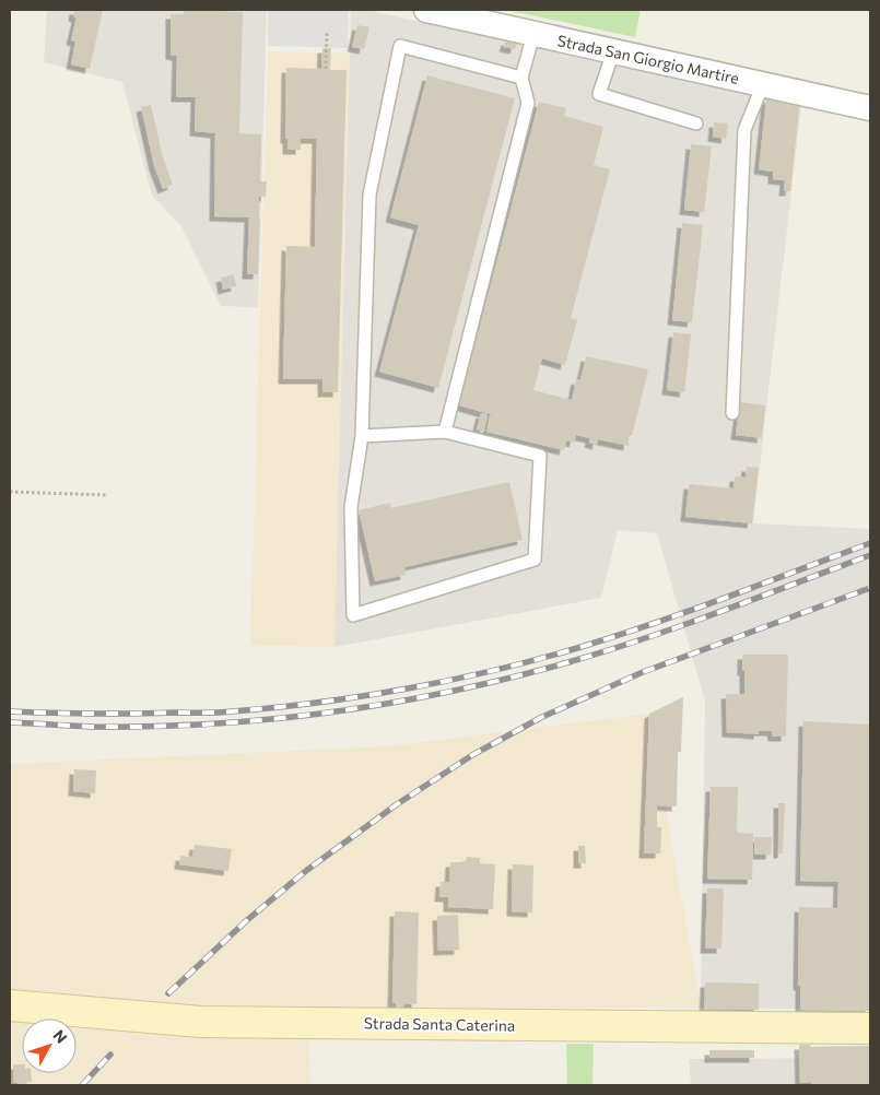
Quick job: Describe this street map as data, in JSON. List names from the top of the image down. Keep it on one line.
{"streets":{"street":["Strada San Giorgio Martire","Strada Santa Caterina"]},"north":"top right"}
